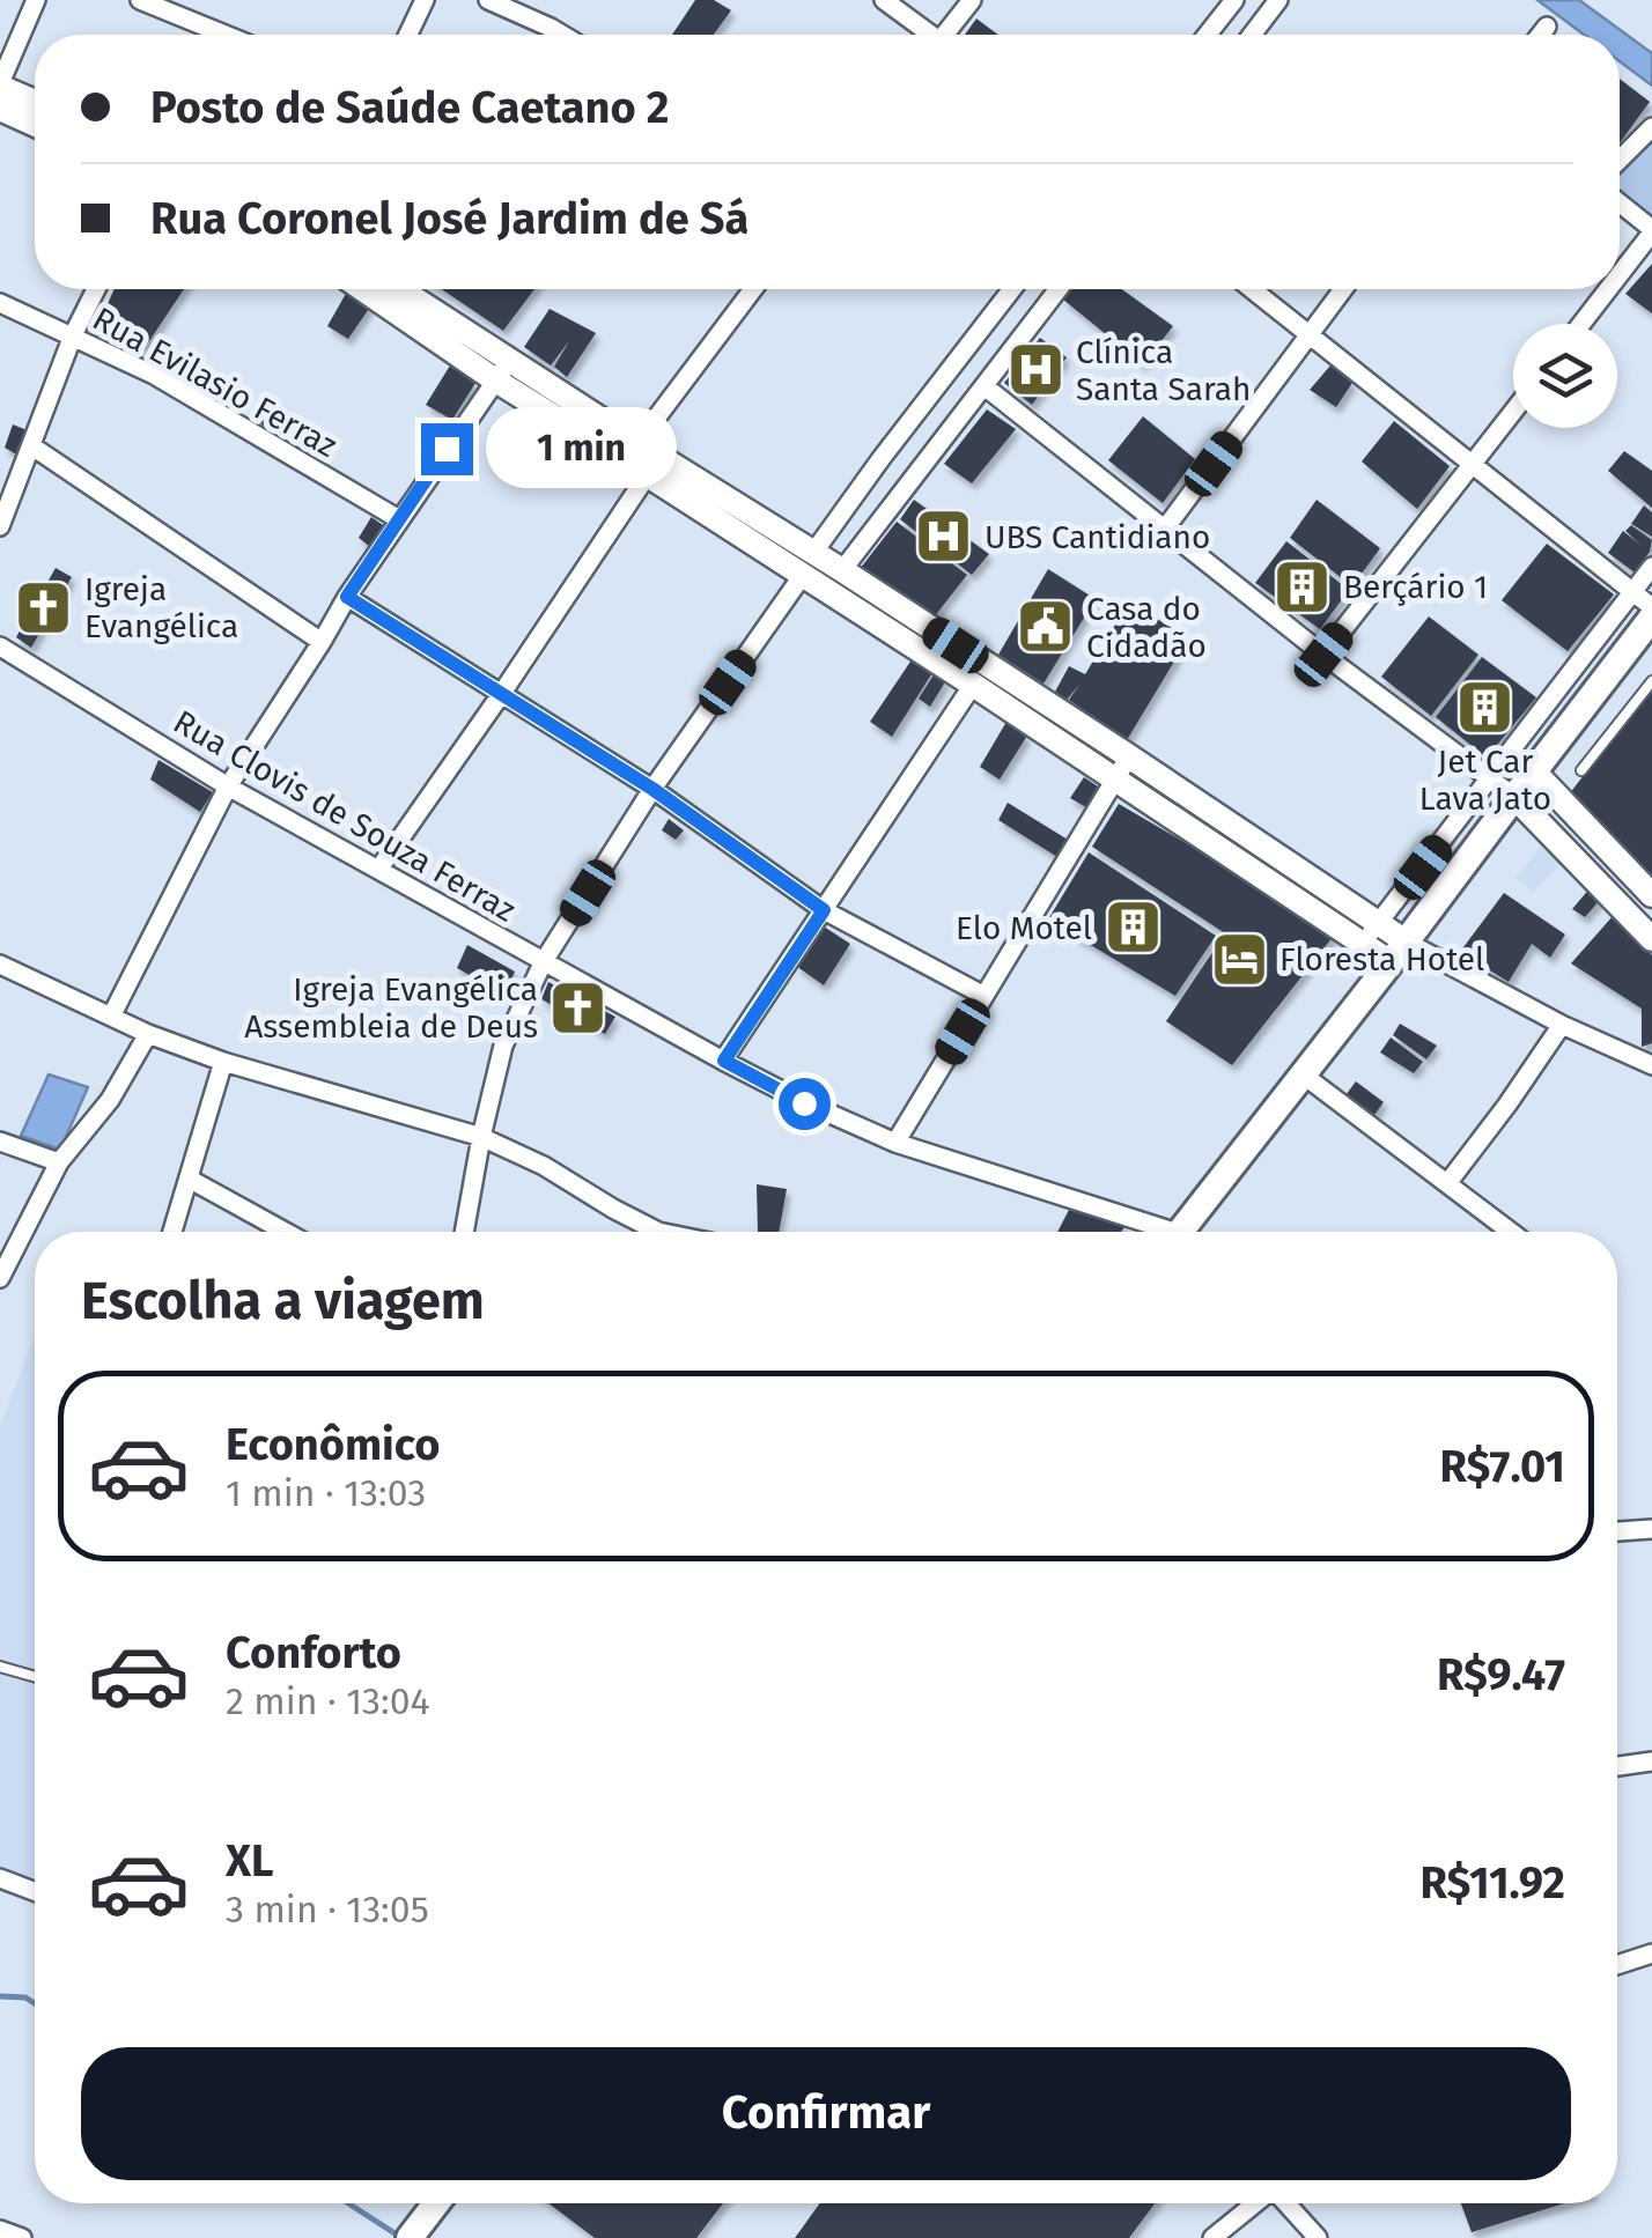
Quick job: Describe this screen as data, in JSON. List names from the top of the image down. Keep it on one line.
{"streets":{"street":["Rua Evilasio Ferraz","Rua Clovis de Souza Ferraz"]},"places":{"hospital":["Clínica Santa Sarah","UBS Cantidiano"],"building":["Berçário 1","Jet Car Lava Jato","Elo Motel"],"church":["Igreja Evangélica","Igreja Evangélica Assembleia de Deus"],"public building":["Casa do Cidadão"],"hotel":["Floresta Hotel"]},"page":{"banner":["Posto de Saúde Caetano 2","Rua Coronel José Jardim de Sá"],"bubble":"1 min","heading":"Escolha a viagem","list":[{"name":"Econômico","note":"1 min · 13:03","value":"R$7.01"},{"name":"Conforto","note":"2 min · 13:04","value":"R$9.47"},{"name":"XL","note":"3 min · 13:05","value":"R$11.92"}],"buttons":"Confirmar"}}
